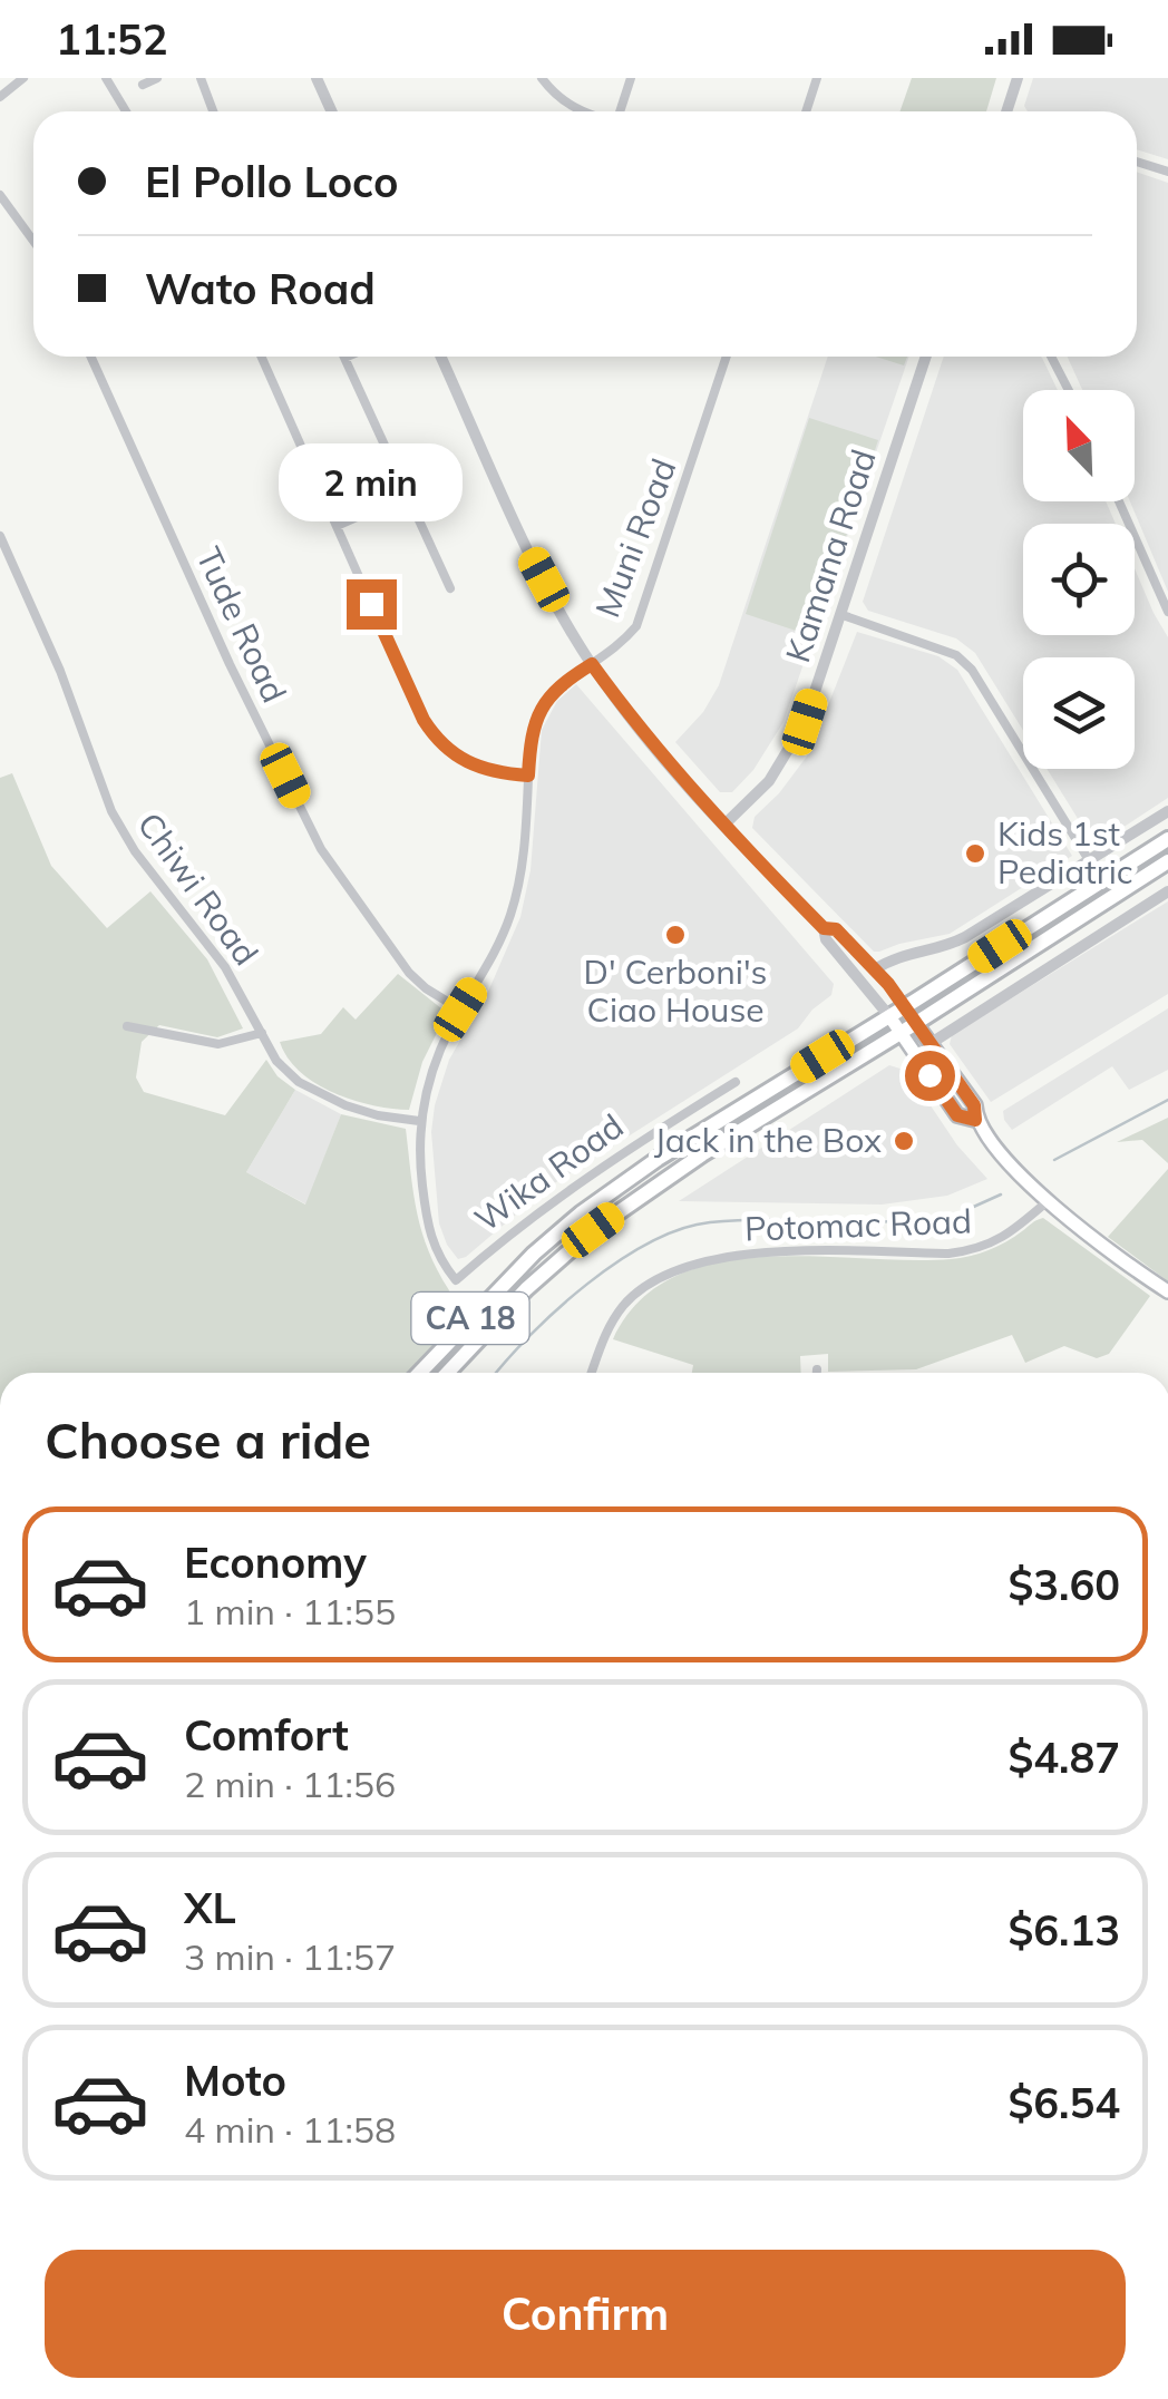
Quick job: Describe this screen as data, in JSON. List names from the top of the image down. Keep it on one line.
{"streets":{"main road":["CA 18"],"street":["Muni Road","Kamana Road","Tude Road","Chiwi Road","Wika Road","Potomac Road"]},"crossings":[["Muni Road","Tude Road"],["Muni Road","Chiwi Road"],["Muni Road","Wika Road"]],"places":["Kids 1st Pediatric","D' Cerboni's Ciao House","Jack in the Box"],"north":"top left","page":{"status":"11:52","banner":["El Pollo Loco","Wato Road"],"bubble":"2 min","heading":"Choose a ride","list":[{"name":"Economy","note":"1 min · 11:55","value":"$3.60"},{"name":"Comfort","note":"2 min · 11:56","value":"$4.87"},{"name":"XL","note":"3 min · 11:57","value":"$6.13"},{"name":"Moto","note":"4 min · 11:58","value":"$6.54"}],"buttons":"Confirm"}}
